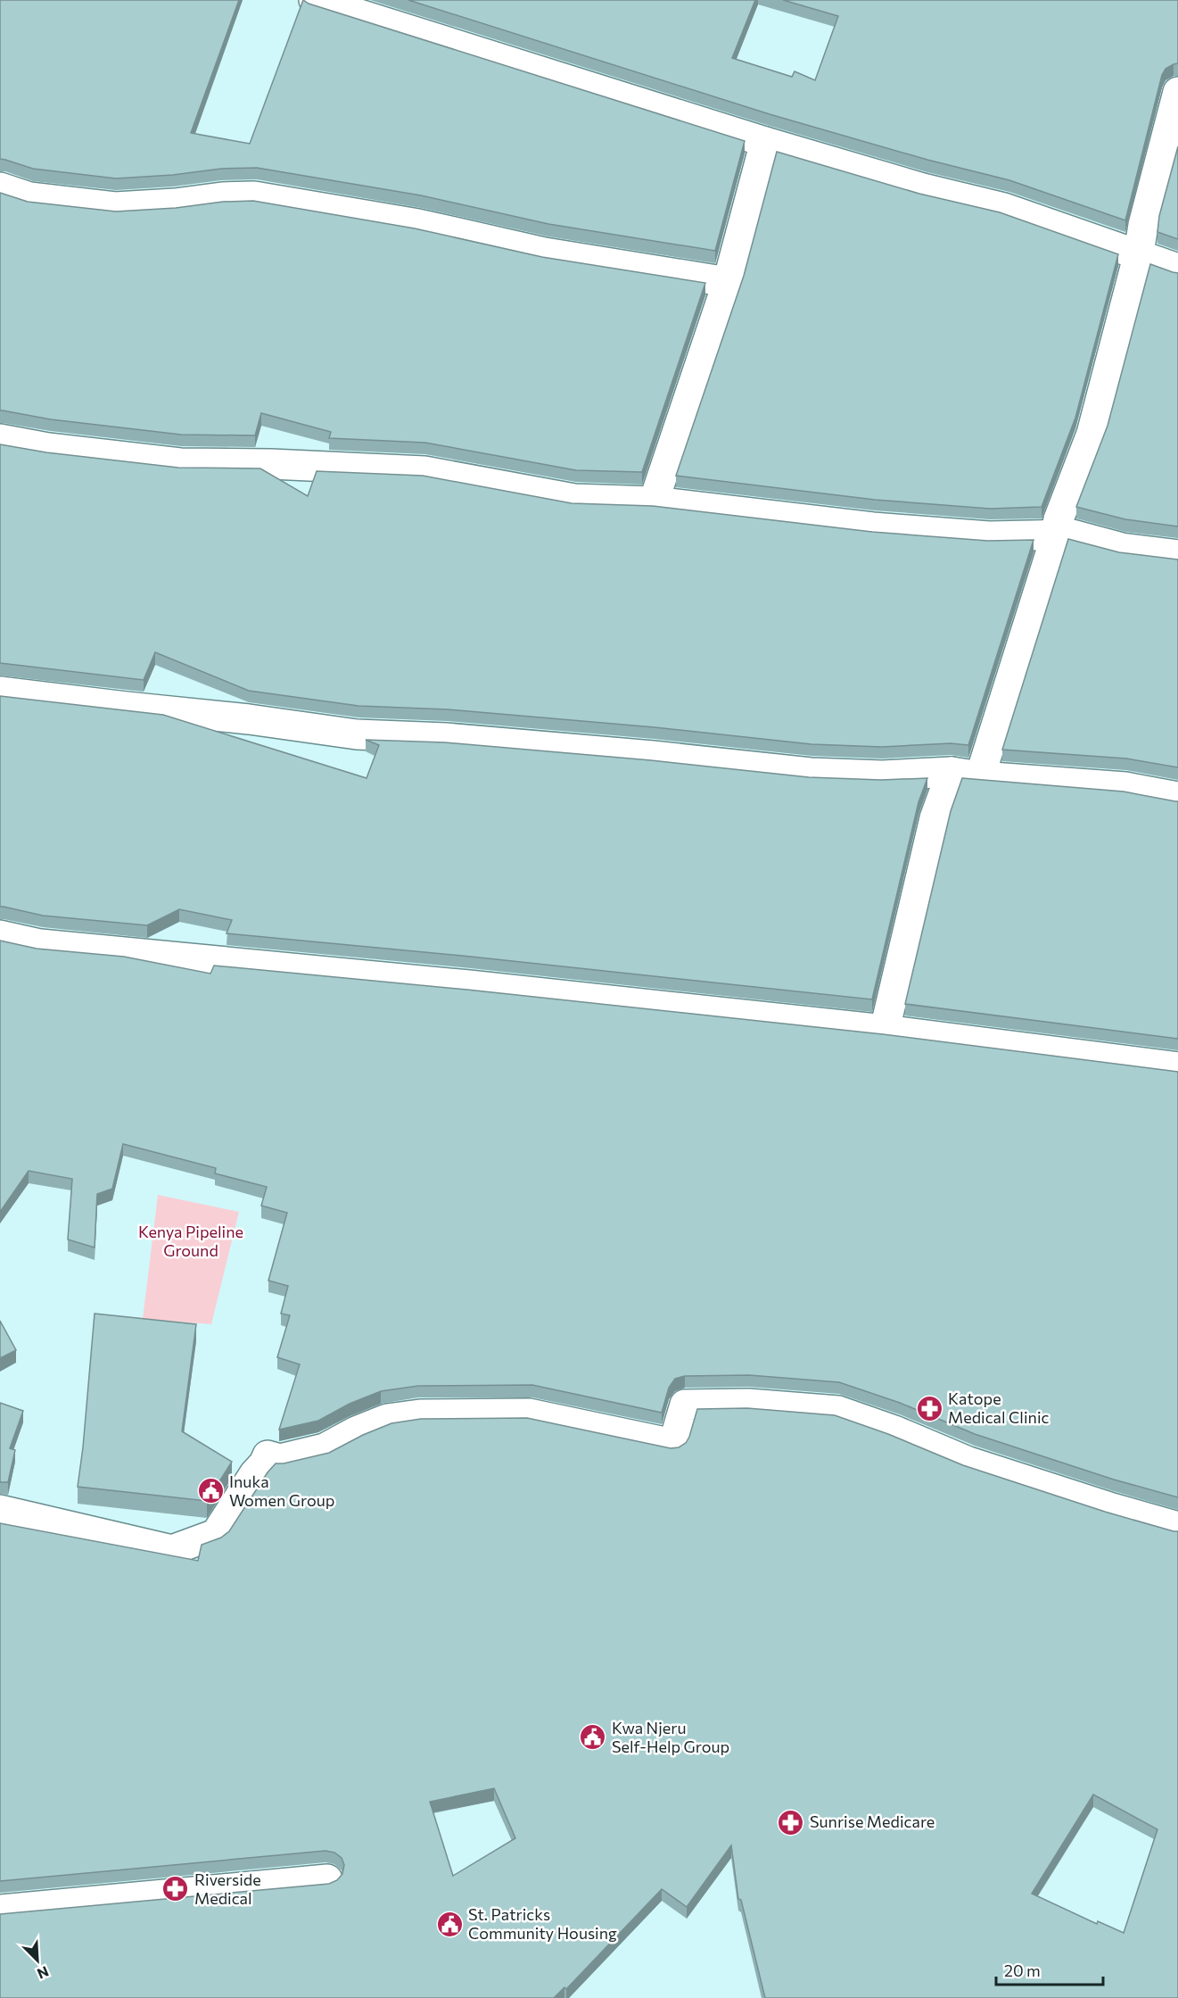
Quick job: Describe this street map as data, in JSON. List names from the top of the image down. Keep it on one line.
{"parks":["Kenya Pipeline Ground"],"places":{"pharmacy":["Katope Medical Clinic","Sunrise Medicare","Riverside Medical"],"public building":["Inuka Women Group","Kwa Njeru Self-Help Group","St. Patricks Community Housing"]},"scale_bar":"20 m","north":"bottom right"}
